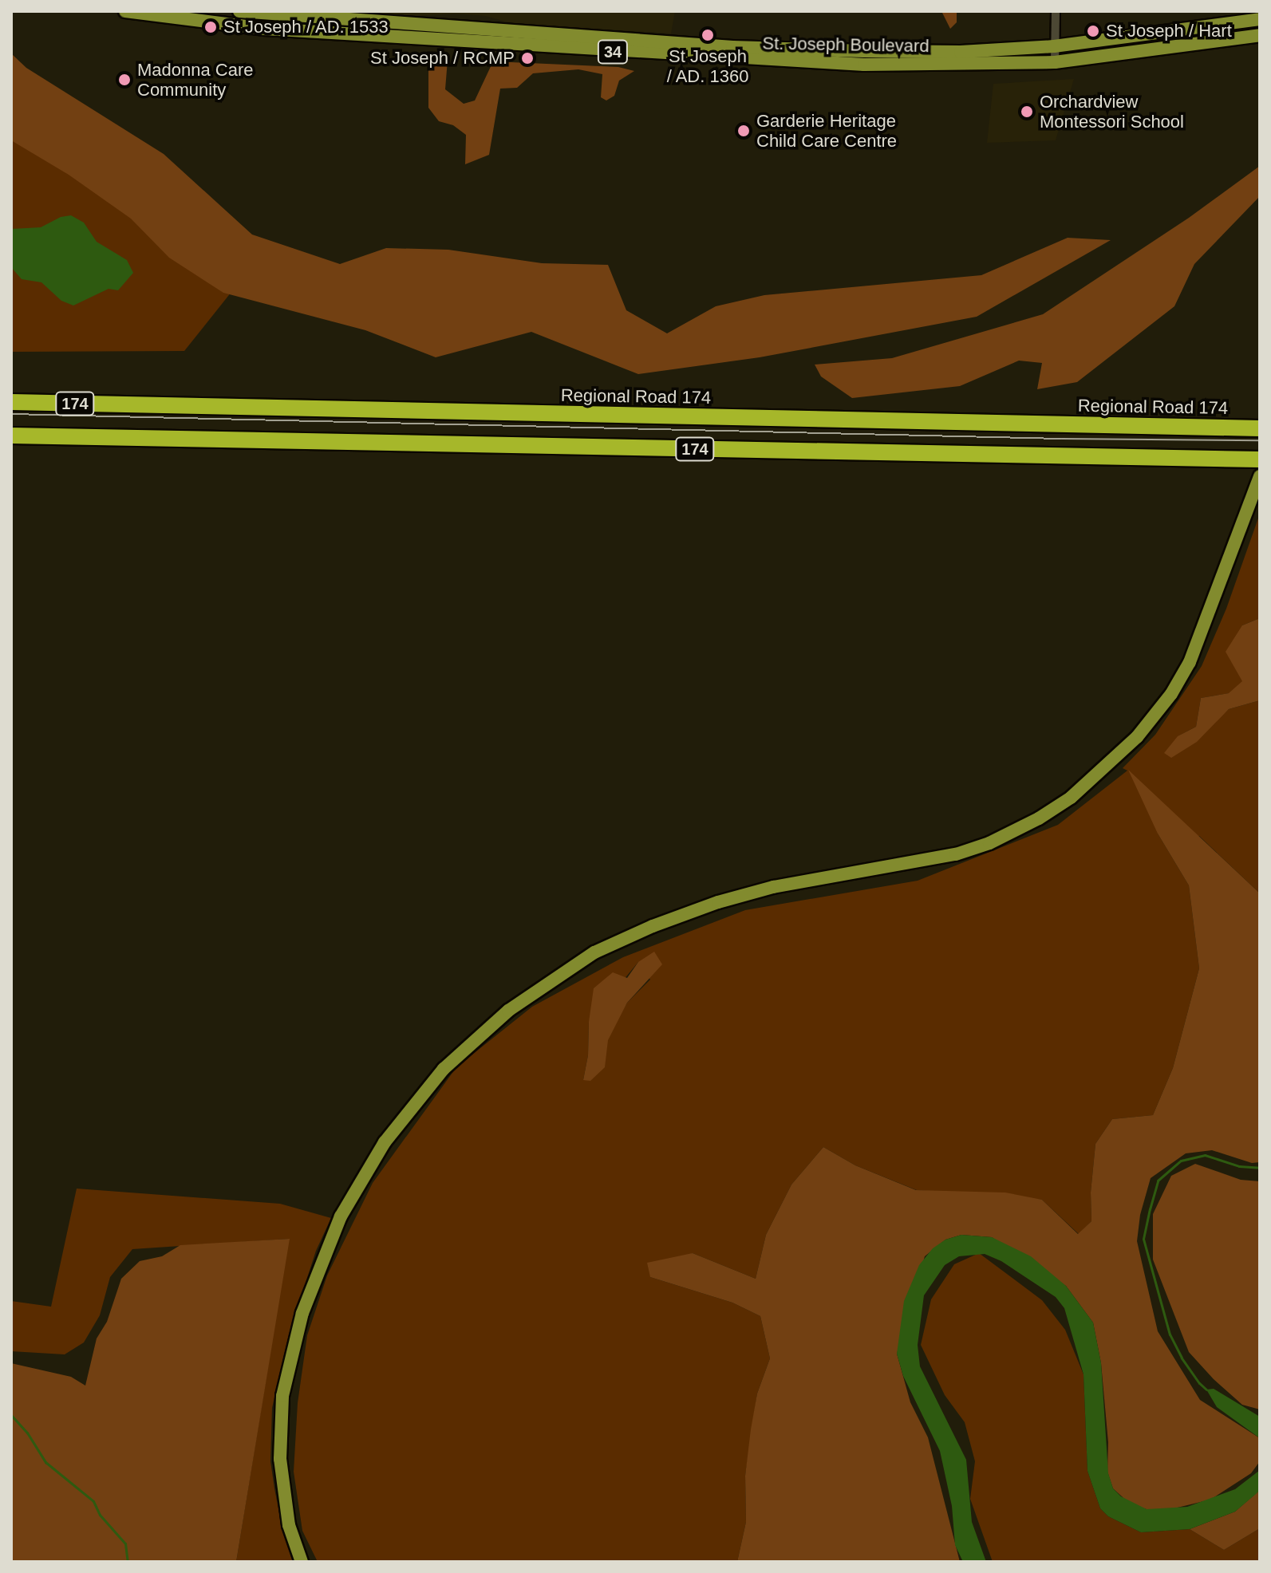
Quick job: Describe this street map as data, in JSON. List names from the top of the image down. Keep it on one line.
{"streets":{"highway":["Regional Road 174","174"],"main road":["St. Joseph Boulevard","34"]},"places":["St Joseph / AD. 1533","St Joseph / Hart","St Joseph / AD. 1360","St Joseph / RCMP","Madonna Care Community","Orchardview Montessori School","Garderie Heritage Child Care Centre"]}
